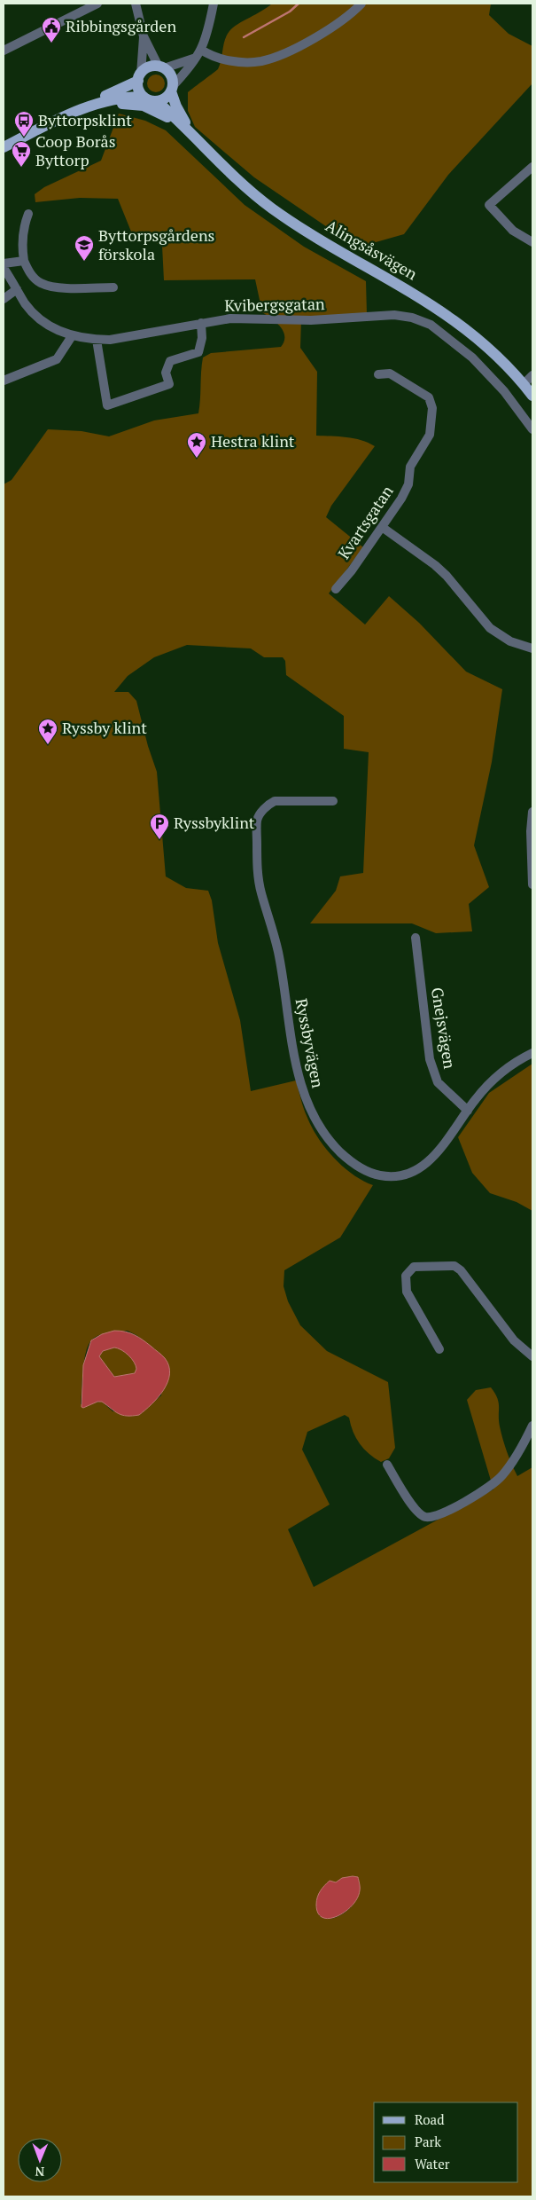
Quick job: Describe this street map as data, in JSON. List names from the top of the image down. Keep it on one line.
{"streets":{"main road":["Alingsåsvägen"],"street":["Kvibergsgatan","Kvartsgatan","Gnejsvägen","Ryssbyvägen"]},"crossings":[["Gnejsvägen","Ryssbyvägen"]],"places":{"public building":["Ribbingsgården"],"bus stop":["Byttorpsklint"],"supermarket":["Coop Borås Byttorp"],"school or university":["Byttorpsgårdens förskola"],"place":["Hestra klint","Ryssby klint"],"parking":["Ryssbyklint"]},"legend":["Road","Park","Water"],"north":"bottom"}
